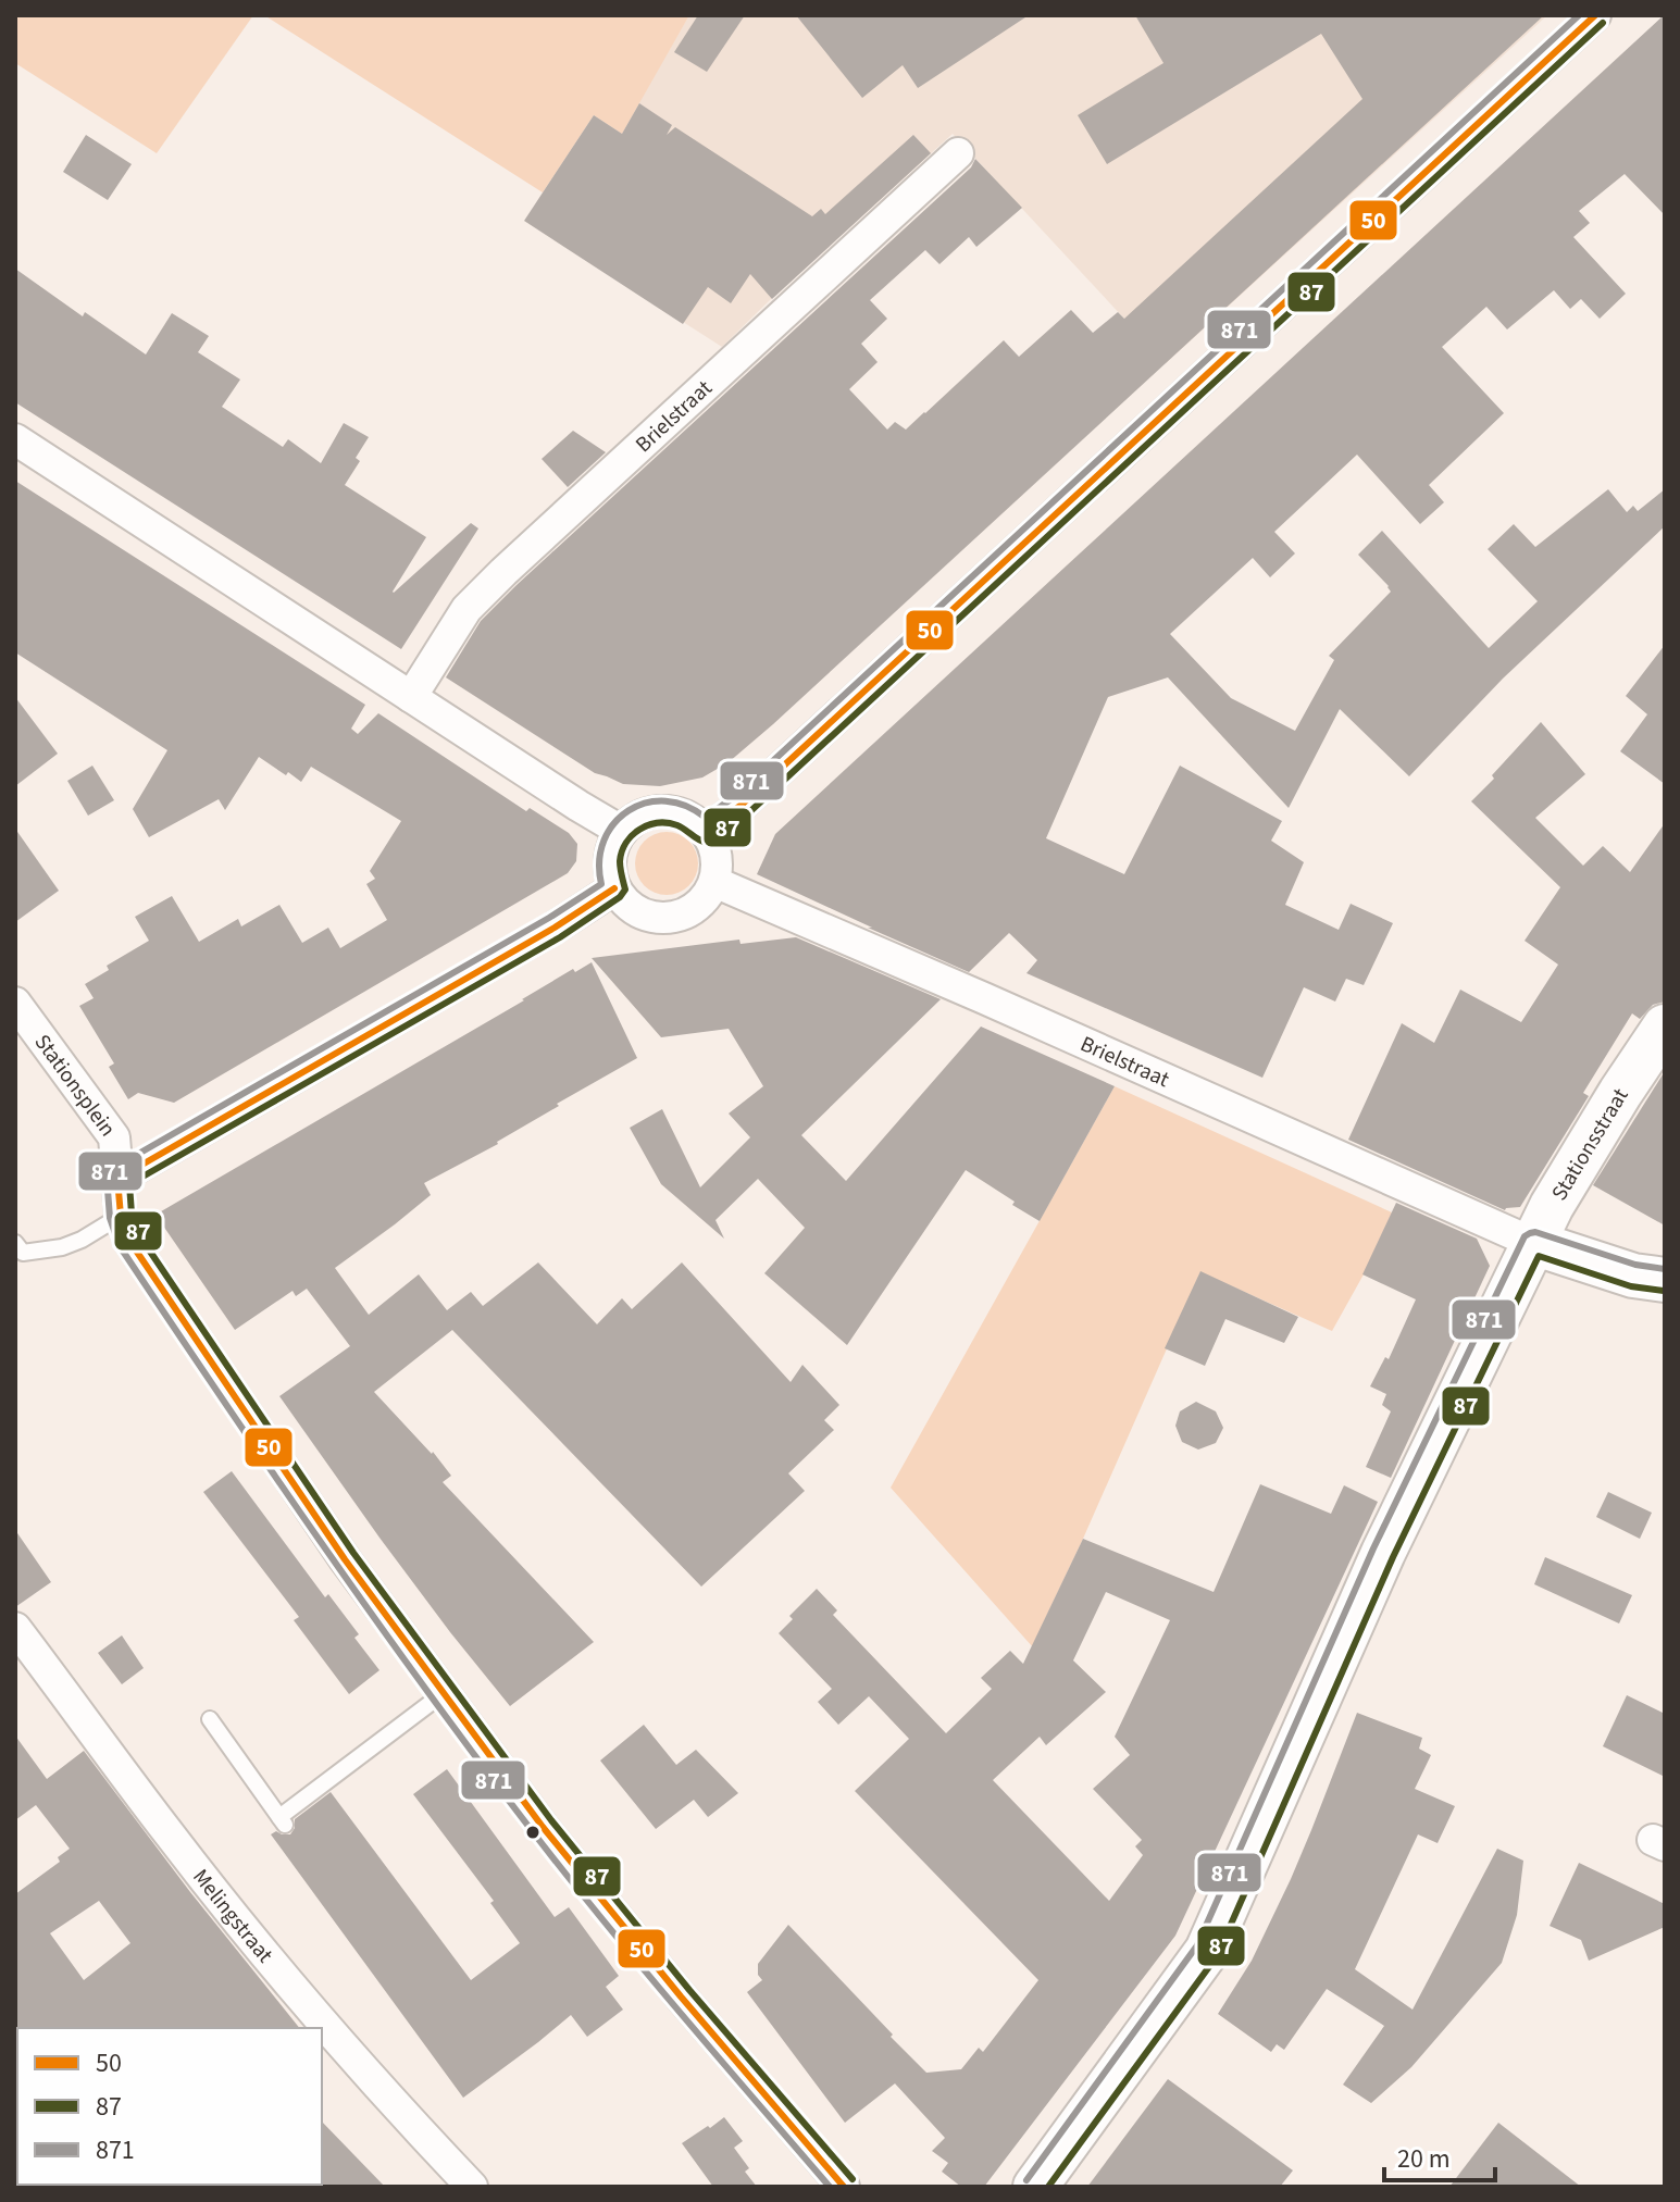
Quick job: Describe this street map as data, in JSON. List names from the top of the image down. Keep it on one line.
{"streets":{"street":["Brielstraat","Stationsplein","Stationsstraat","Melingstraat"]},"crossings":[["Brielstraat","Stationsstraat"]],"lines":["transit line 50","transit line 871","transit line 87"],"legend":["50","87","871"],"scale_bar":"20 m"}
